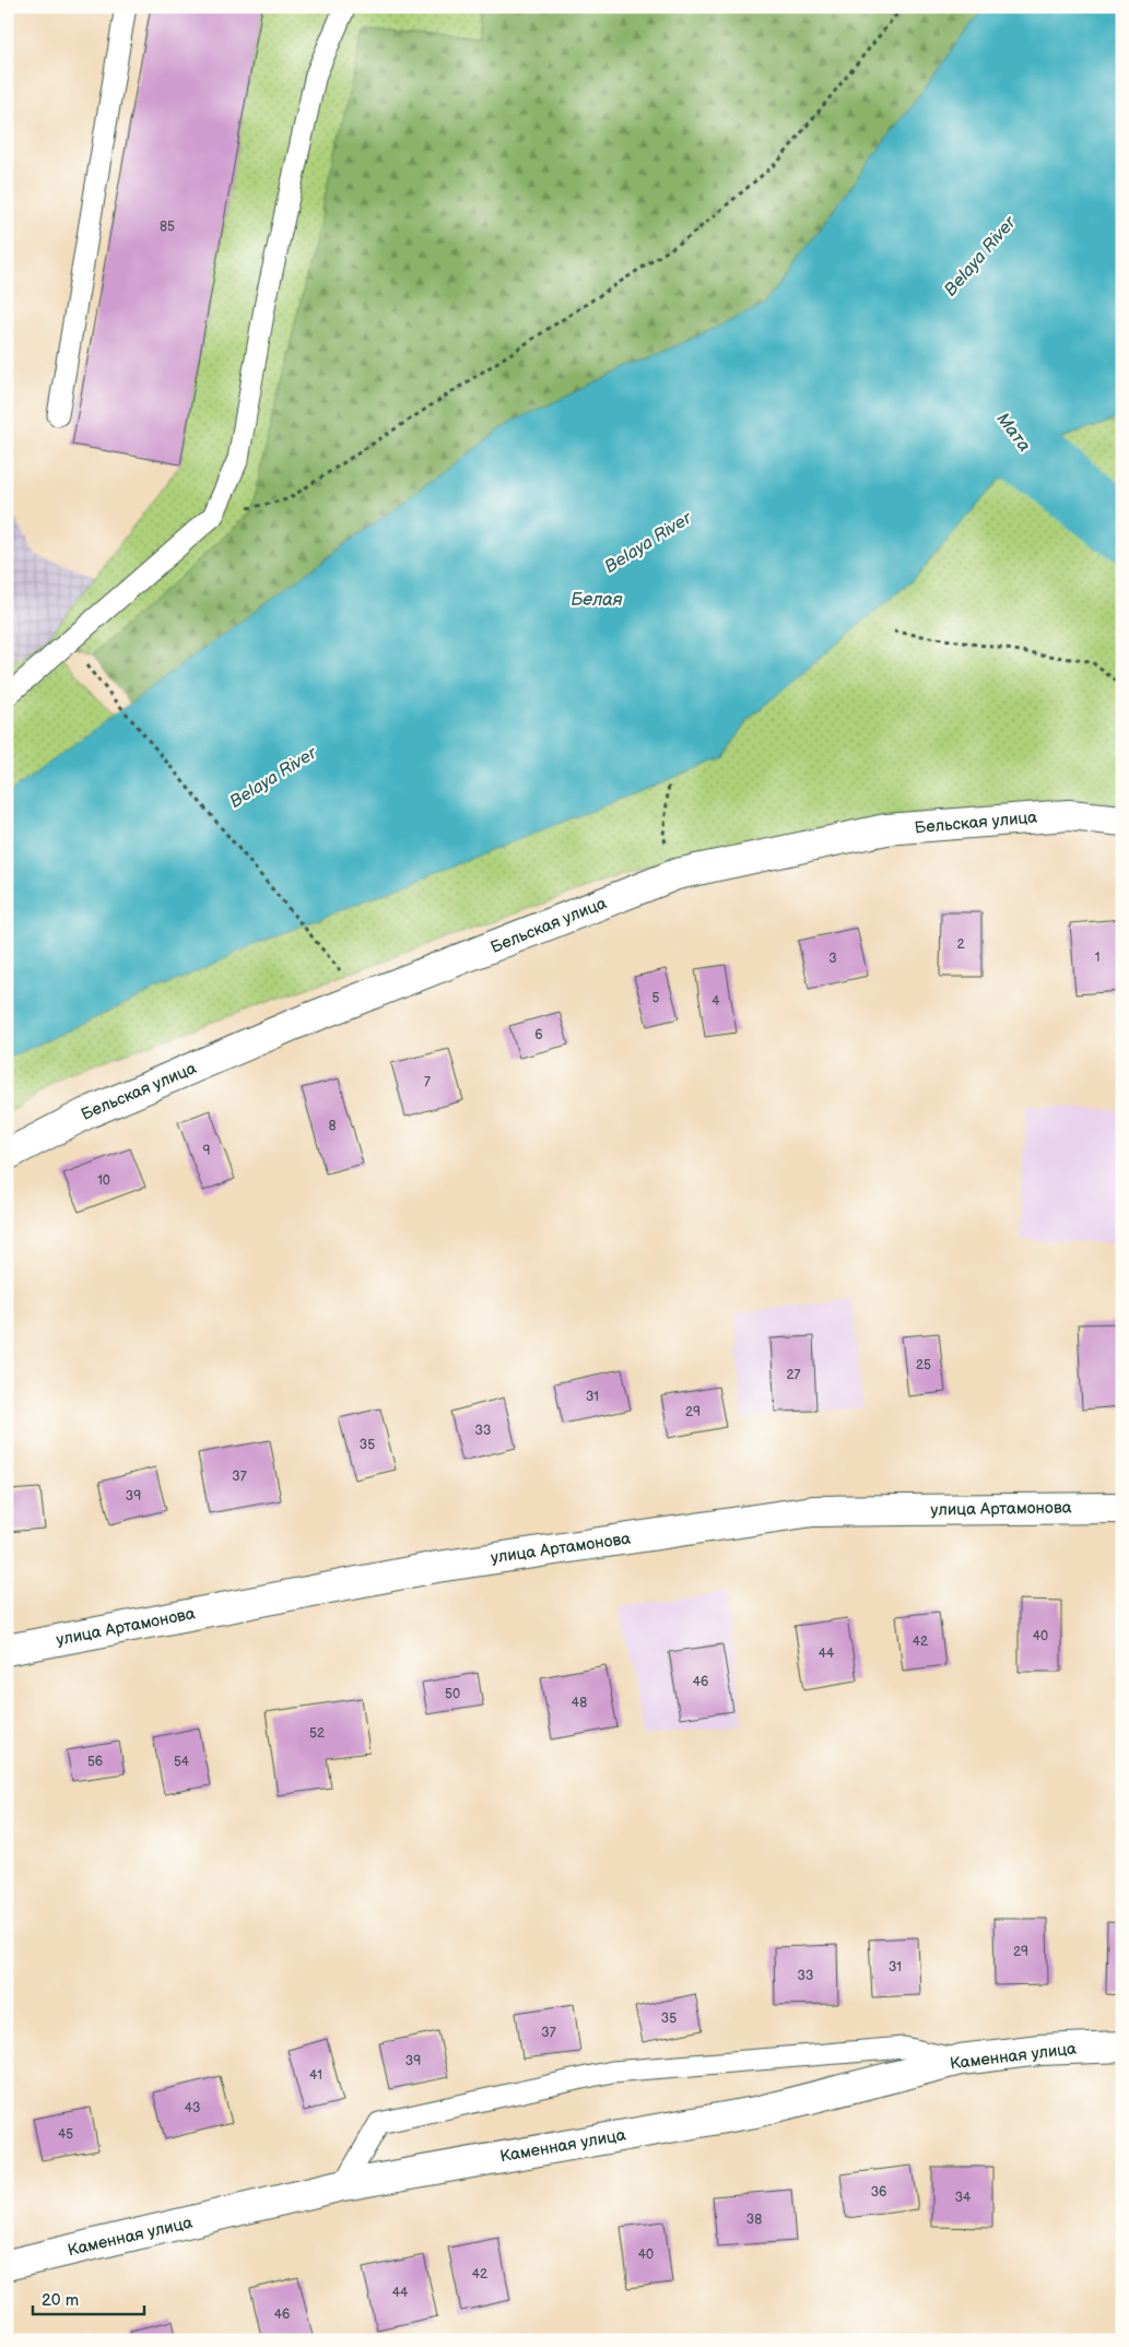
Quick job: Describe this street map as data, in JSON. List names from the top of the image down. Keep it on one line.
{"streets":{"street":["Бельская улица","улица Артамонова","Каменная улица"]},"water":["Belaya River","Мата","Белая"],"house_numbers":["85","2","1","3","5","4","6","7","8","9","10","25","27","31","29","33","35","37","39","40","42","44","46","50","48","52","56","54","29","31","33","35","37","39","41","43","45","36","34","38","40","42","44","46"],"scale_bar":"20 m"}
